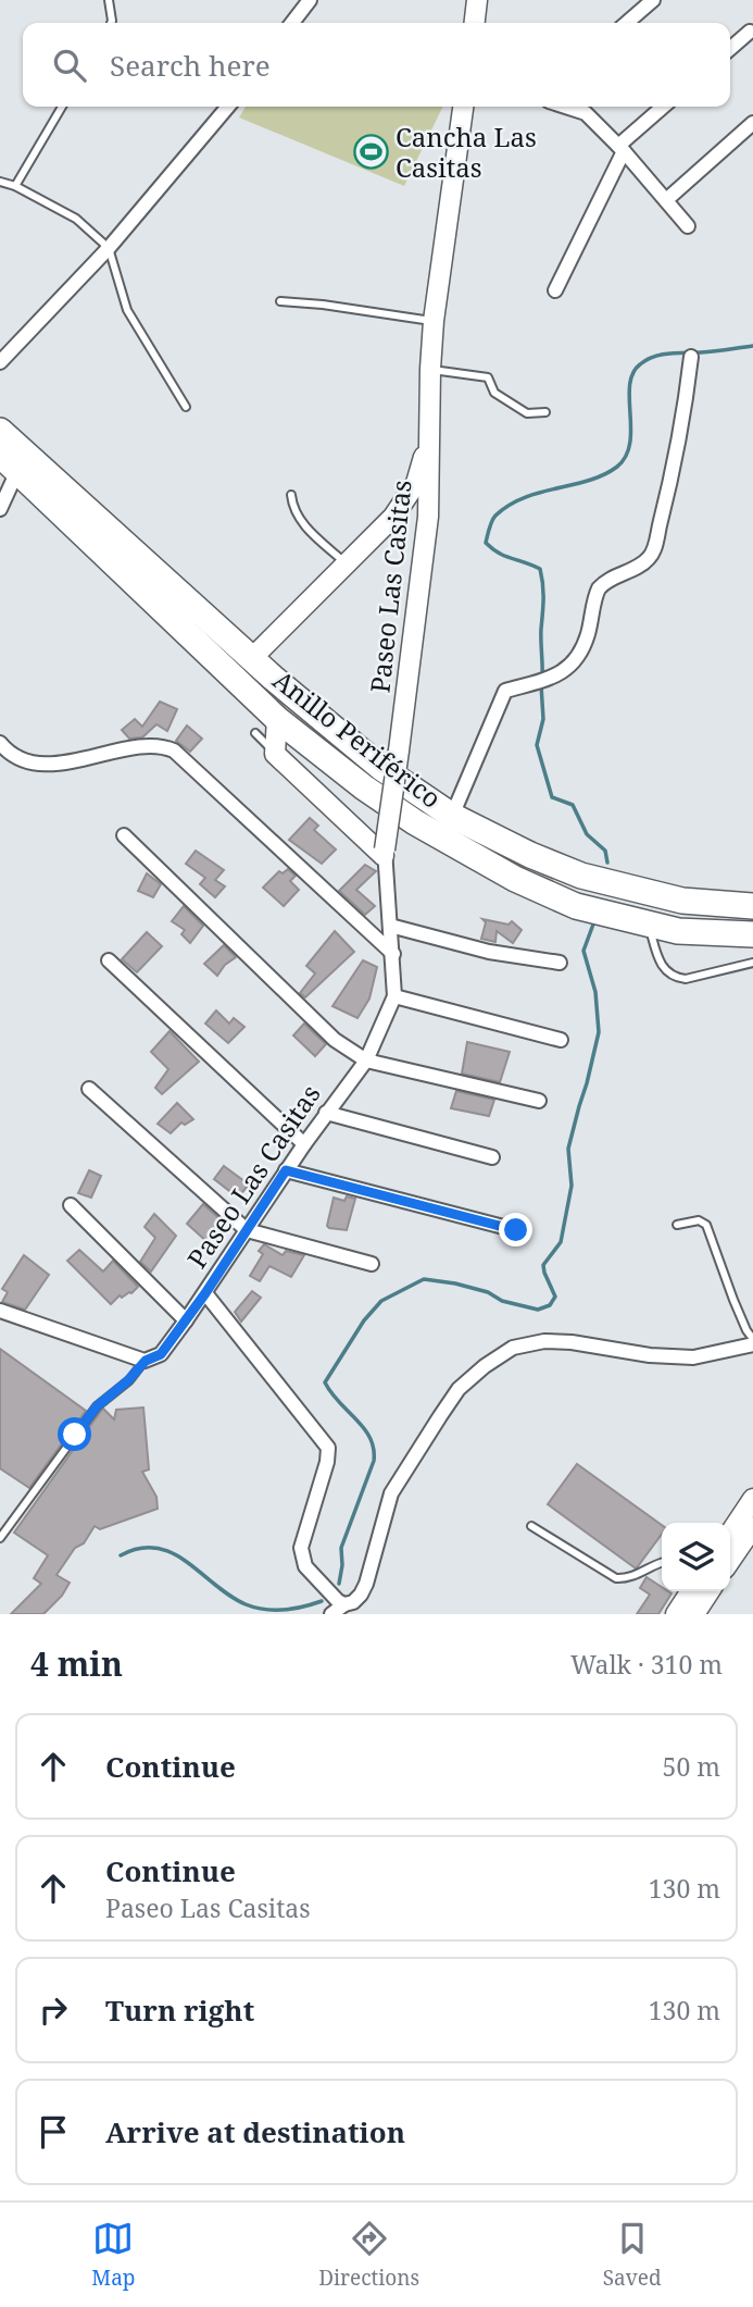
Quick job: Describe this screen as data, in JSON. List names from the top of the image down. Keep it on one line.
{"streets":{"highway":["Anillo Periférico"],"street":["Paseo Las Casitas"]},"places":{"sports":["Cancha Las Casitas"]},"page":{"search":"Search here","heading":["4 min","Walk · 310 m"],"list":[["Continue","50 m"],["Continue","Paseo Las Casitas","130 m"],["Turn right","130 m"],"Arrive at destination"],"nav":["Map","Directions","Saved"]}}
